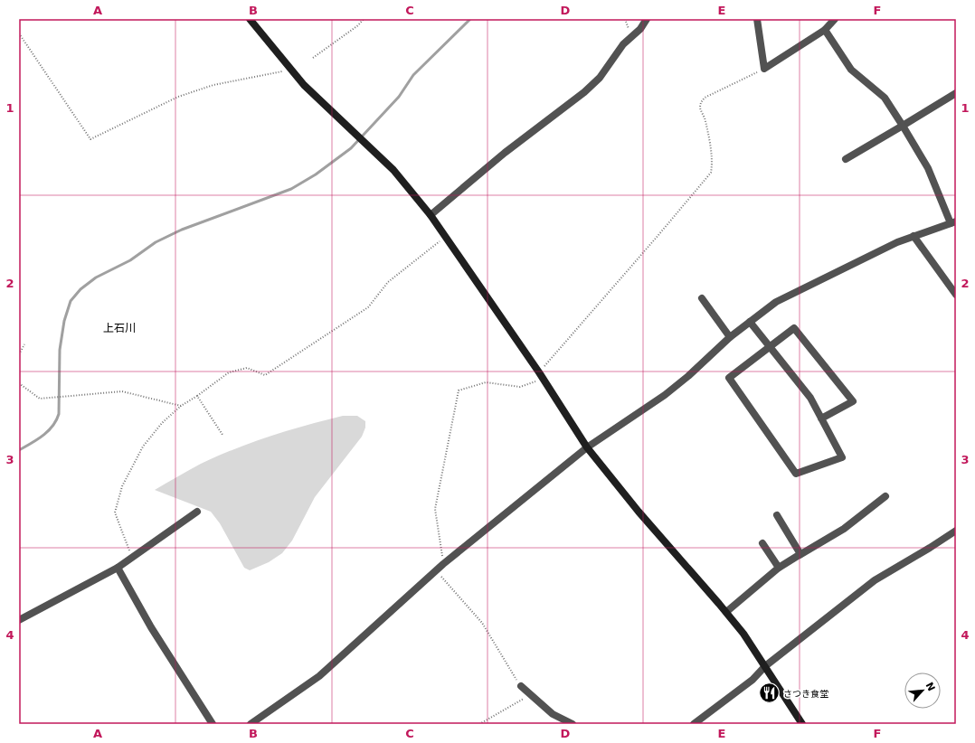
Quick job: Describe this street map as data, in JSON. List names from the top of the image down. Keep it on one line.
{"districts":["上石川"],"places":{"restaurant":["さつき食堂"]},"north":"top right","grid":{"columns":["A","B","C","D","E","F"],"rows":["1","2","3","4"]}}
